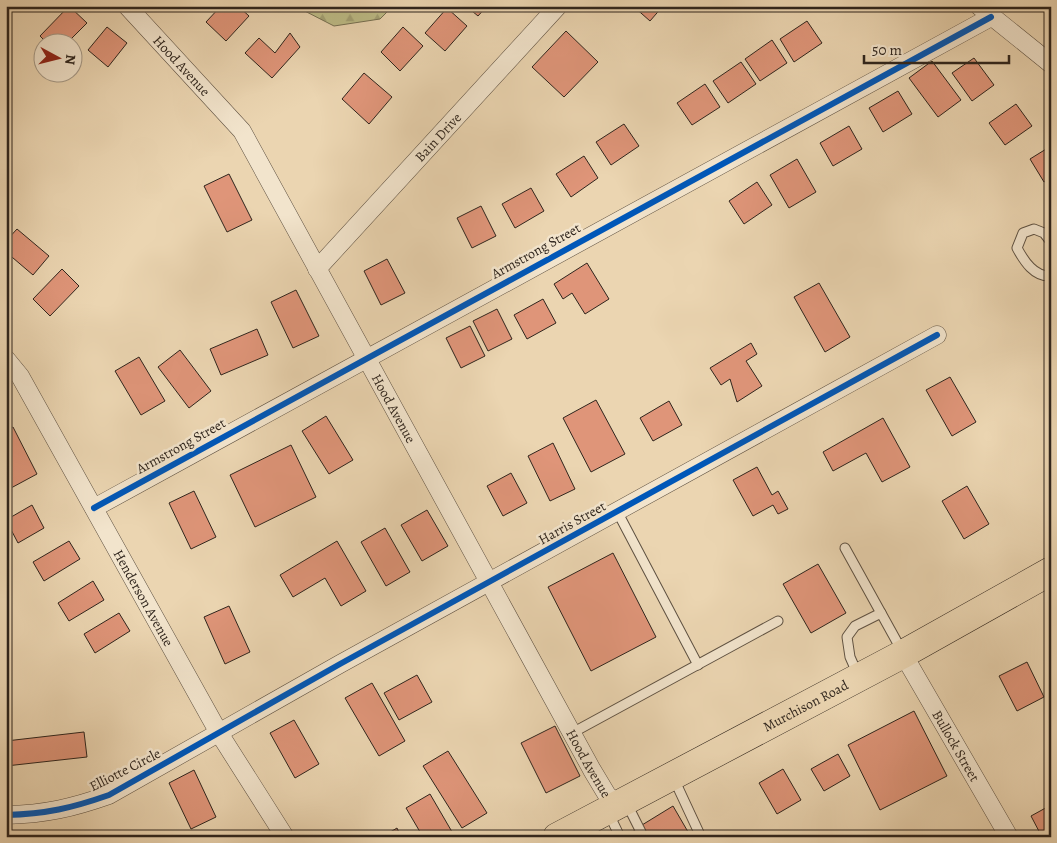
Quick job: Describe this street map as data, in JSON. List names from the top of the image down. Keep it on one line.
{"streets":{"main road":["Murchison Road"],"street":["Hood Avenue","Bain Drive","Armstrong Street","Harris Street","Henderson Avenue","Bullock Street","Elliotte Circle"]},"crossings":[["Hood Avenue","Bain Drive"],["Hood Avenue","Armstrong Street"],["Hood Avenue","Harris Street"],["Hood Avenue","Murchison Road"],["Armstrong Street","Henderson Avenue"],["Harris Street","Henderson Avenue"],["Harris Street","Elliotte Circle"],["Henderson Avenue","Elliotte Circle"],["Murchison Road","Bullock Street"]],"scale_bar":"50 m","north":"right"}
